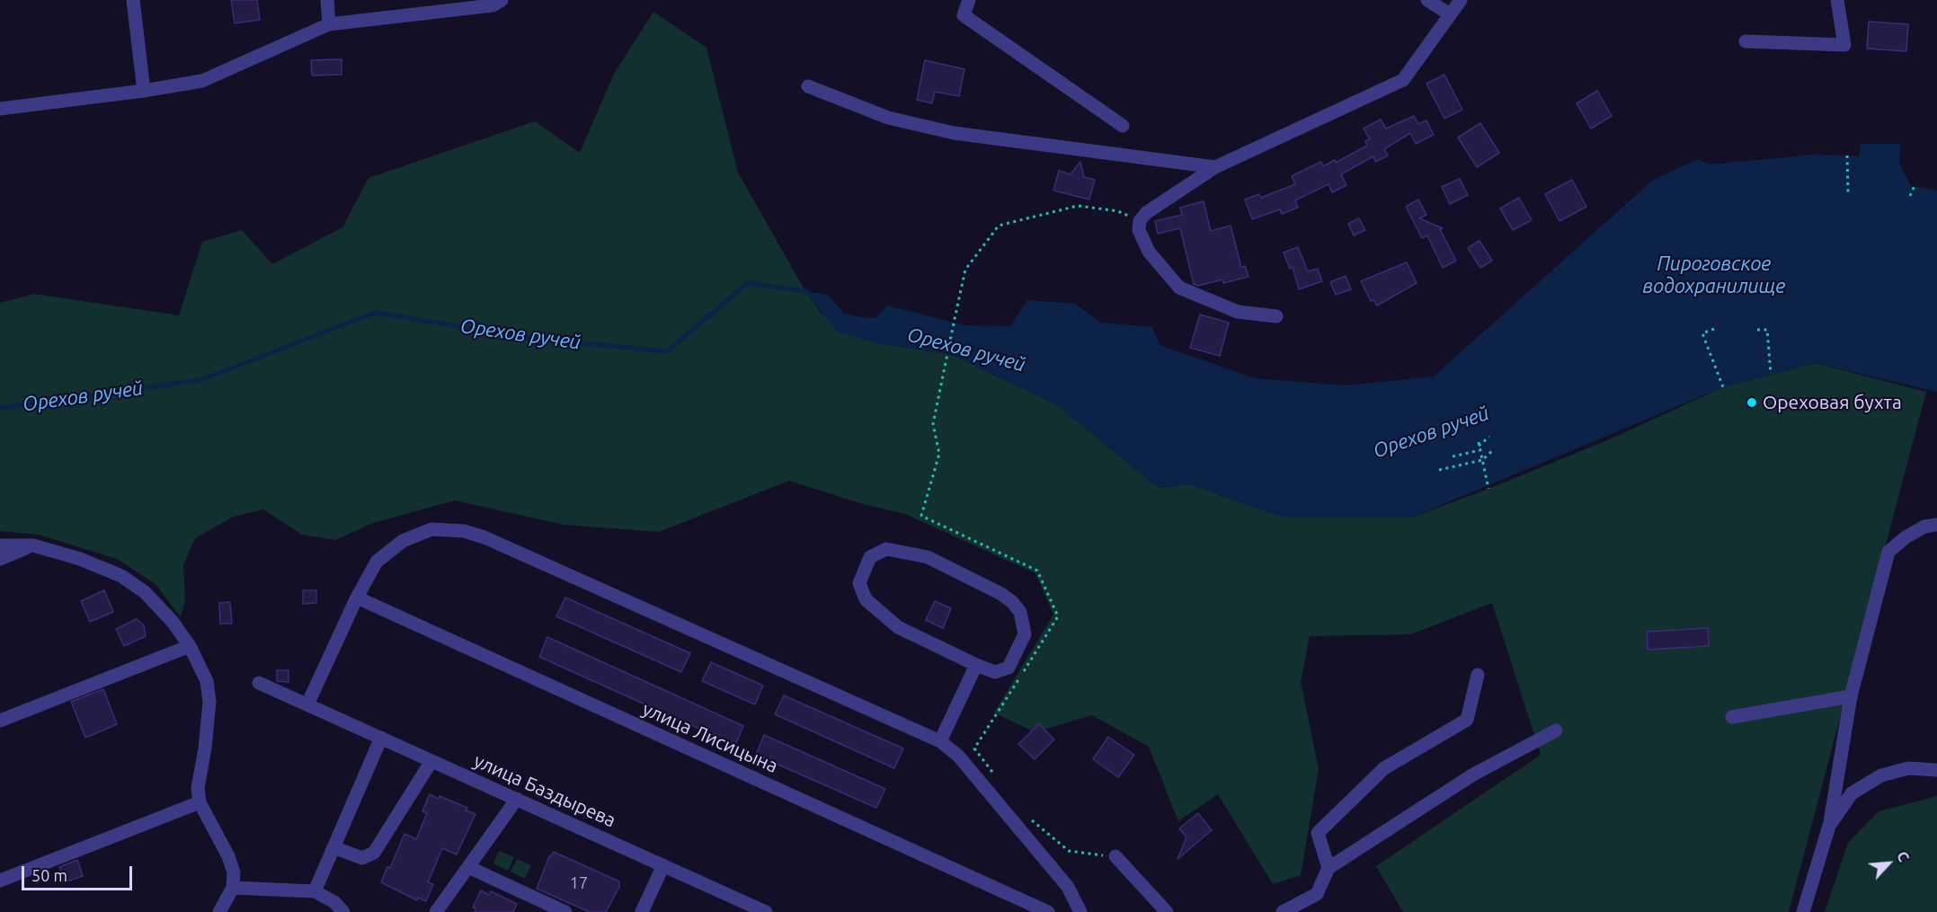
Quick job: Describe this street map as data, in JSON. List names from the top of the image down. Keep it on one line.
{"streets":{"street":["улица Лисицына","улица Баздырева"]},"water":["Пироговское водохранилище","Орехов ручей"],"places":["Ореховая бухта"],"house_numbers":["17"],"scale_bar":"50 m","north":"top right"}
